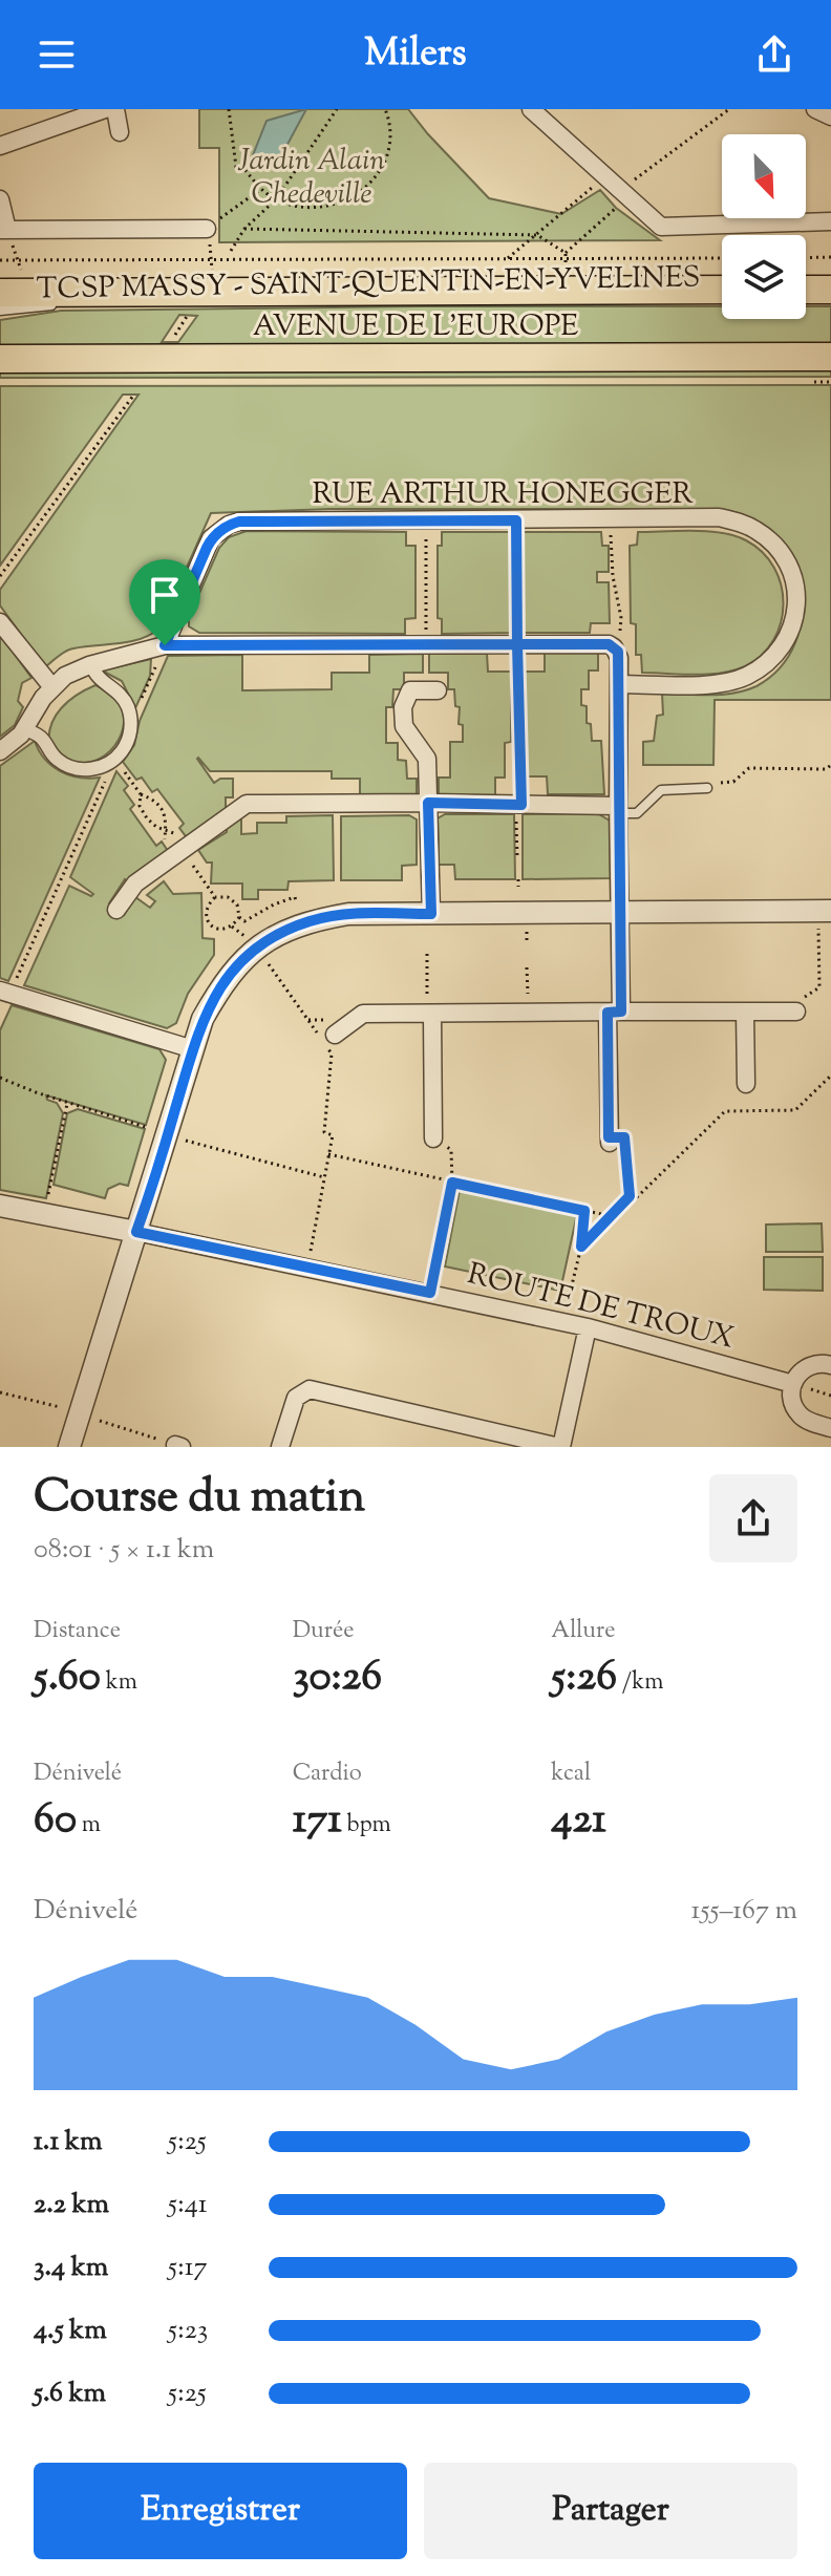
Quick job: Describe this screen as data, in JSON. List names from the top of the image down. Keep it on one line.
{"streets":{"main road":["AVENUE DE L'EUROPE"],"street":["RUE ARTHUR HONEGGER","ROUTE DE TROUX"],"lane":["TCSP MASSY - SAINT-QUENTIN-EN-YVELINES"]},"parks":["Jardin Alain Chedeville"],"north":"bottom right","page":{"header":"Milers","heading":["Course du matin","08:01 · 5 × 1.1 km"],"stats":[["Distance","5.60 km"],["Durée","30:26"],["Allure","5:26 /km"],["Dénivelé","60 m"],["Cardio","171 bpm"],["kcal","421"]],"chart":["Dénivelé","155–167 m"],"list":[{"name":"1.1 km","note":"5:25"},{"name":"2.2 km","note":"5:41"},{"name":"3.4 km","note":"5:17"},{"name":"4.5 km","note":"5:23"},{"name":"5.6 km","note":"5:25"}],"buttons":["Enregistrer","Partager"]}}
